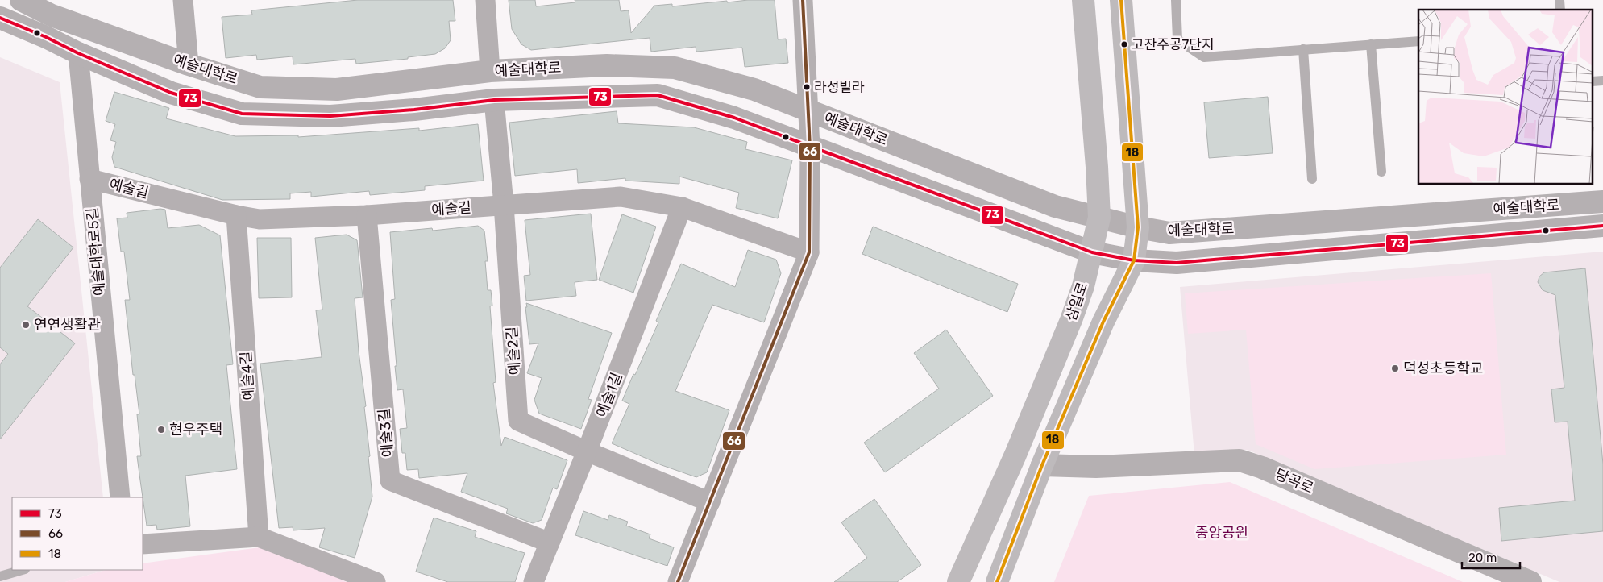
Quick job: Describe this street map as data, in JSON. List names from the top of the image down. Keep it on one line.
{"streets":{"main road":["삼일로"],"street":["예술대학로","예술길","예술대학로5길","예술2길","예술4길","예술1길","예술3길","당곡로"]},"crossings":[["예술대학로","예술대학로5길"],["예술대학로","삼일로"],["예술길","예술대학로5길"],["예술길","예술2길"],["예술길","예술4길"],["예술길","예술1길"],["예술길","예술3길"],["예술2길","예술1길"],["예술1길","예술3길"]],"parks":["중앙공원"],"places":["고잔주공7단지","라성빌라","연연생활관","덕성초등학교","현우주택"],"lines":["transit line 66","transit line 18","transit line 73"],"legend":["73","66","18"],"scale_bar":"20 m"}
